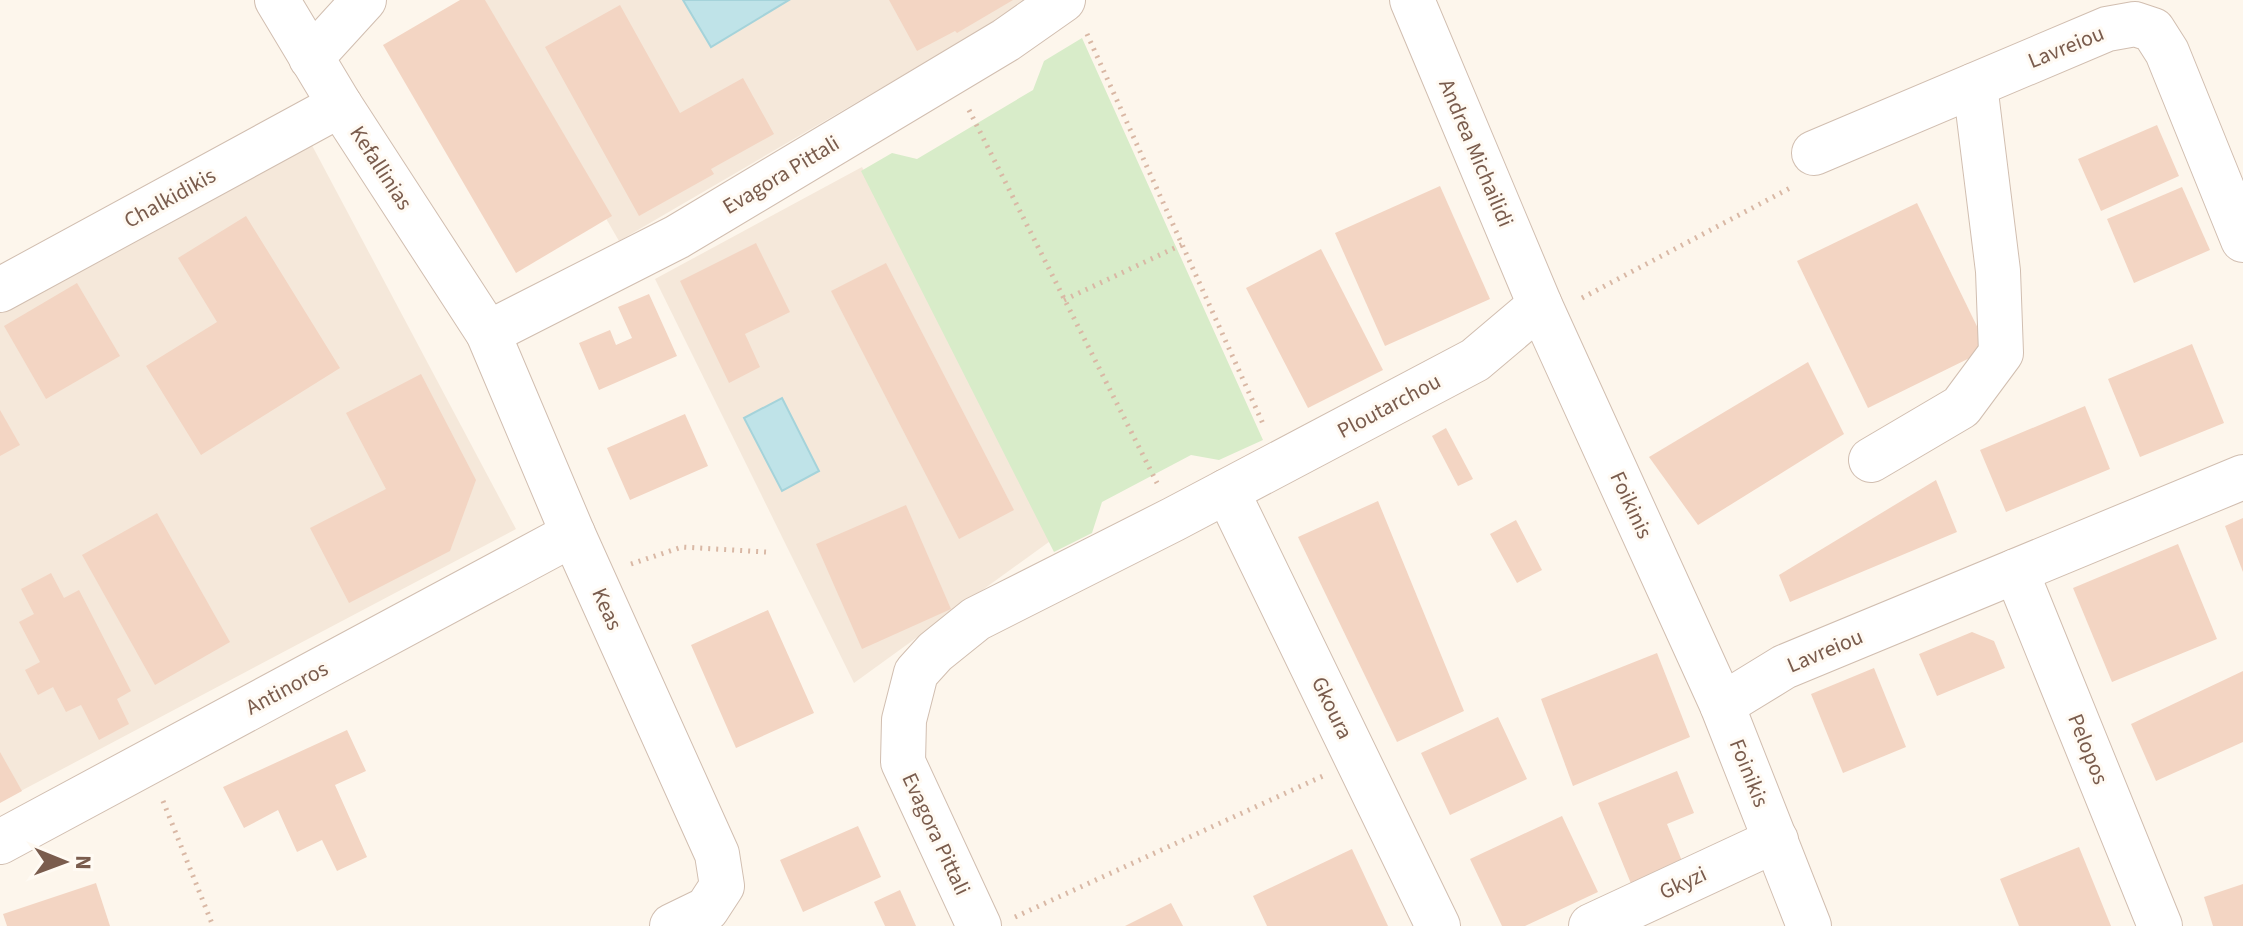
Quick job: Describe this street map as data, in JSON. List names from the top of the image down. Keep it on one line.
{"streets":{"street":["Lavreiou","Andrea Michailidi","Kefallinias","Evagora Pittali","Chalkidikis","Ploutarchou","Foikinis","Keas","Antinoros","Gkoura","Pelopos","Foinikis","Gkyzi"]},"crossings":[["Lavreiou","Foikinis"],["Lavreiou","Pelopos"],["Lavreiou","Foinikis"],["Andrea Michailidi","Ploutarchou"],["Andrea Michailidi","Foikinis"],["Kefallinias","Evagora Pittali"],["Kefallinias","Chalkidikis"],["Kefallinias","Keas"],["Evagora Pittali","Ploutarchou"],["Evagora Pittali","Keas"],["Evagora Pittali","Gkoura"],["Ploutarchou","Foikinis"],["Ploutarchou","Gkoura"],["Foikinis","Foinikis"],["Keas","Antinoros"],["Foinikis","Gkyzi"]],"north":"right"}
